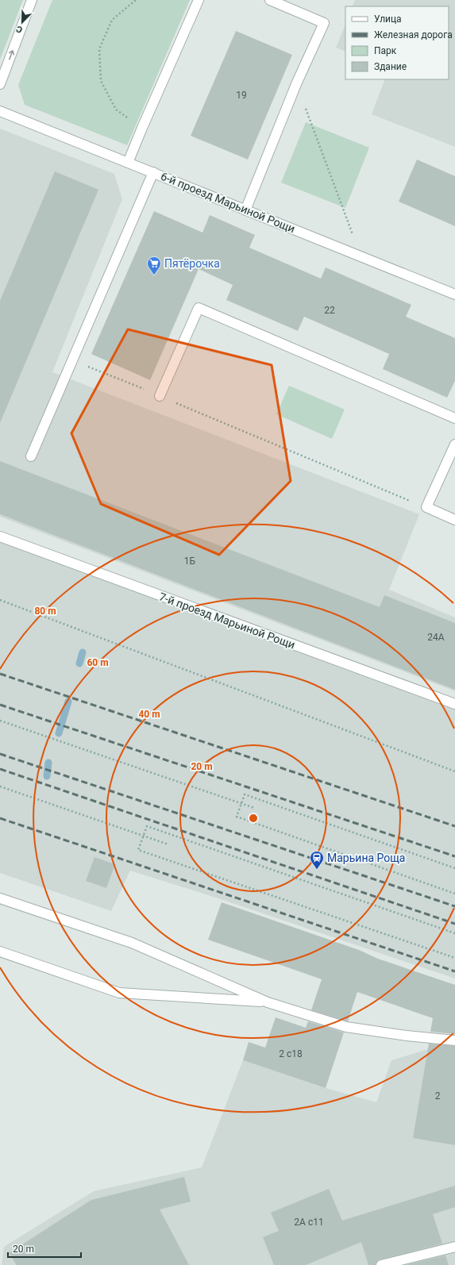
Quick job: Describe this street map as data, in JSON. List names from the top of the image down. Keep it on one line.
{"streets":{"street":["6-й проезд Марьиной Рощи","7-й проезд Марьиной Рощи"]},"places":{"supermarket":["Пятёрочка"],"station":["Марьина Роща"]},"house_numbers":["19","22","1Б","24А","2 с18","2","2А с11"],"legend":["Улица","Железная дорога","Парк","Здание"],"scale_bar":"20 m","north":"bottom left","rings":["80 m","60 m","40 m","20 m"]}
